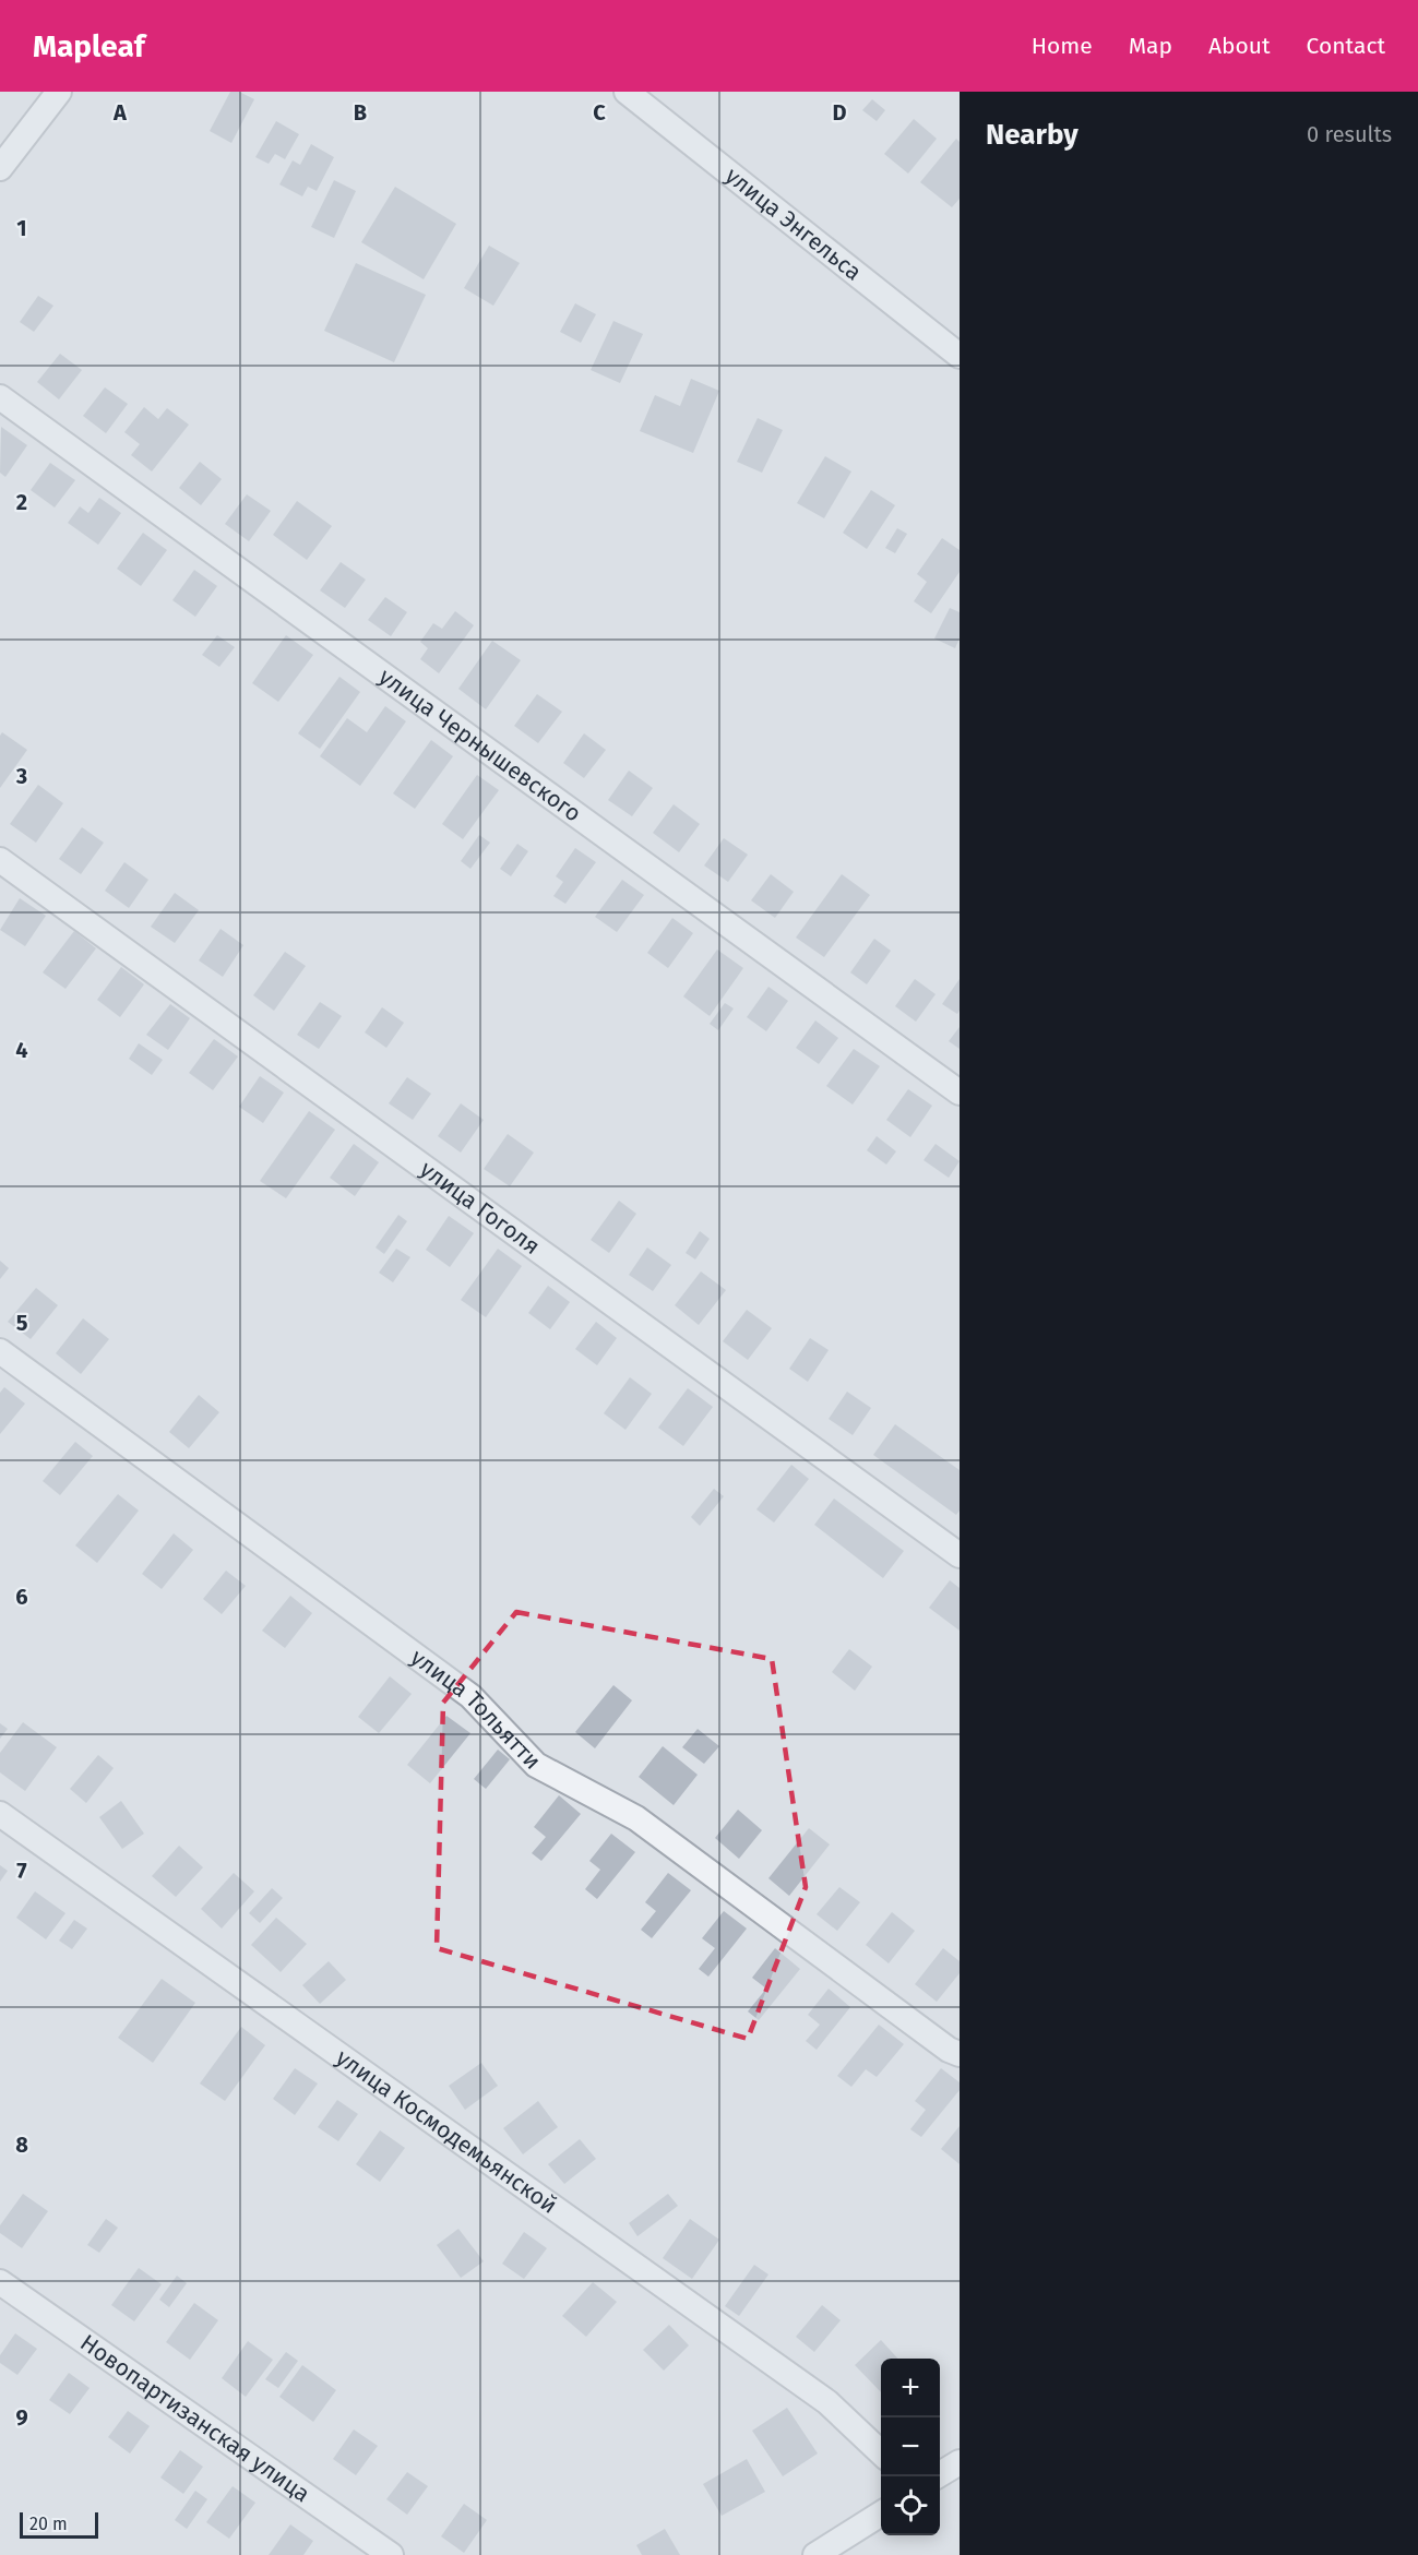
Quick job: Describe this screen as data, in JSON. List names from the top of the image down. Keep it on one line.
{"streets":{"street":["улица Энгельса","улица Чернышевского","улица Гоголя","улица Тольятти","улица Космодемьянской","Новопартизанская улица"]},"scale_bar":"20 m","page":{"header":"Mapleaf","nav":["Home","Map","About","Contact"],"heading":["Nearby","0 results"],"map_buttons":["+","−"],"scale":"20 m"},"grid":{"columns":["A","B","C","D"],"rows":["1","2","3","4","5","6","7","8","9"]}}
